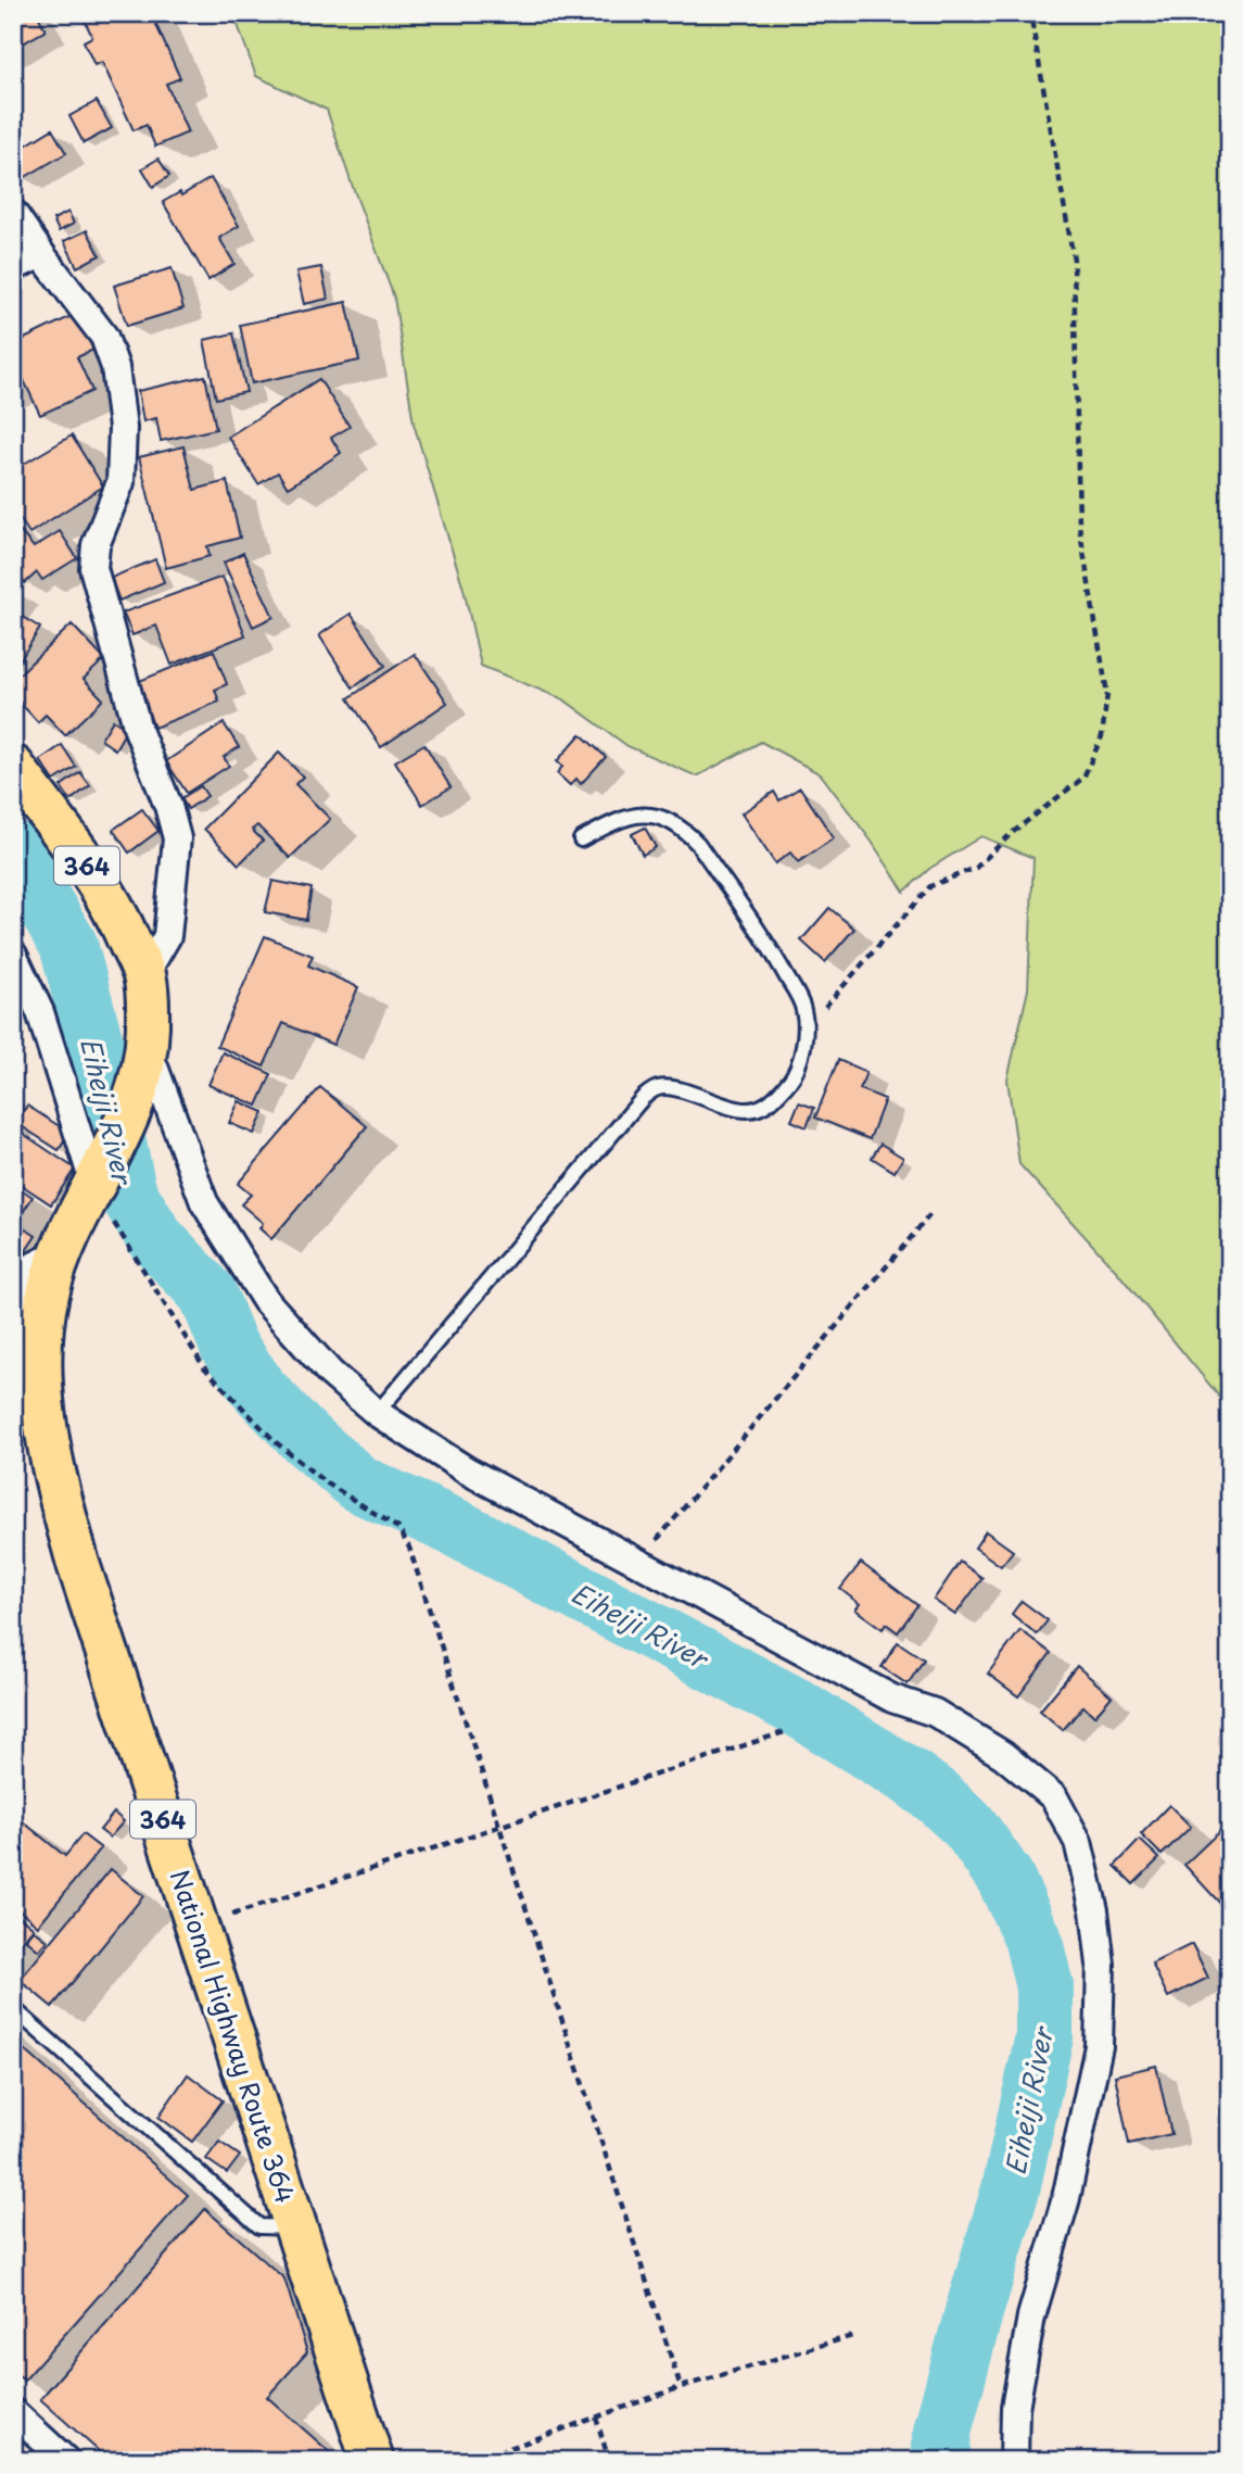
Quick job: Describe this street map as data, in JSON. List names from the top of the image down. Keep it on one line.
{"streets":{"highway":["364","National Highway Route 364"]},"water":["Eiheiji River"]}
